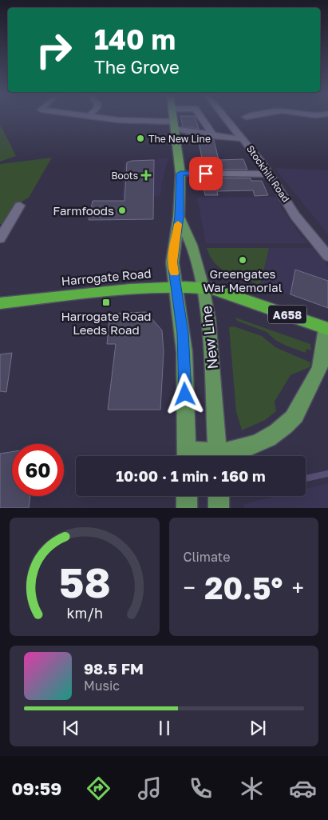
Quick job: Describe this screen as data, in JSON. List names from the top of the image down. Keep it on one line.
{"streets":{"highway":["Harrogate Road","A658"],"main road":["New Line"],"street":["Stockhill Road"]},"crossings":[["Harrogate Road","New Line"]],"places":{"other":["The New Line","Farmfoods","Greengates War Memorial"],"health":["Boots"],"transit":["Harrogate Road Leeds Road"]},"page":{"turn":["140 m","The Grove"],"limit":"60","trip":"10:00 · 1 min · 160 m","tile":"Climate","heat":["−","20.5°","+"],"song":["98.5 FM","Music"],"tabs":"09:59","gauge":["58","km/h"]}}
